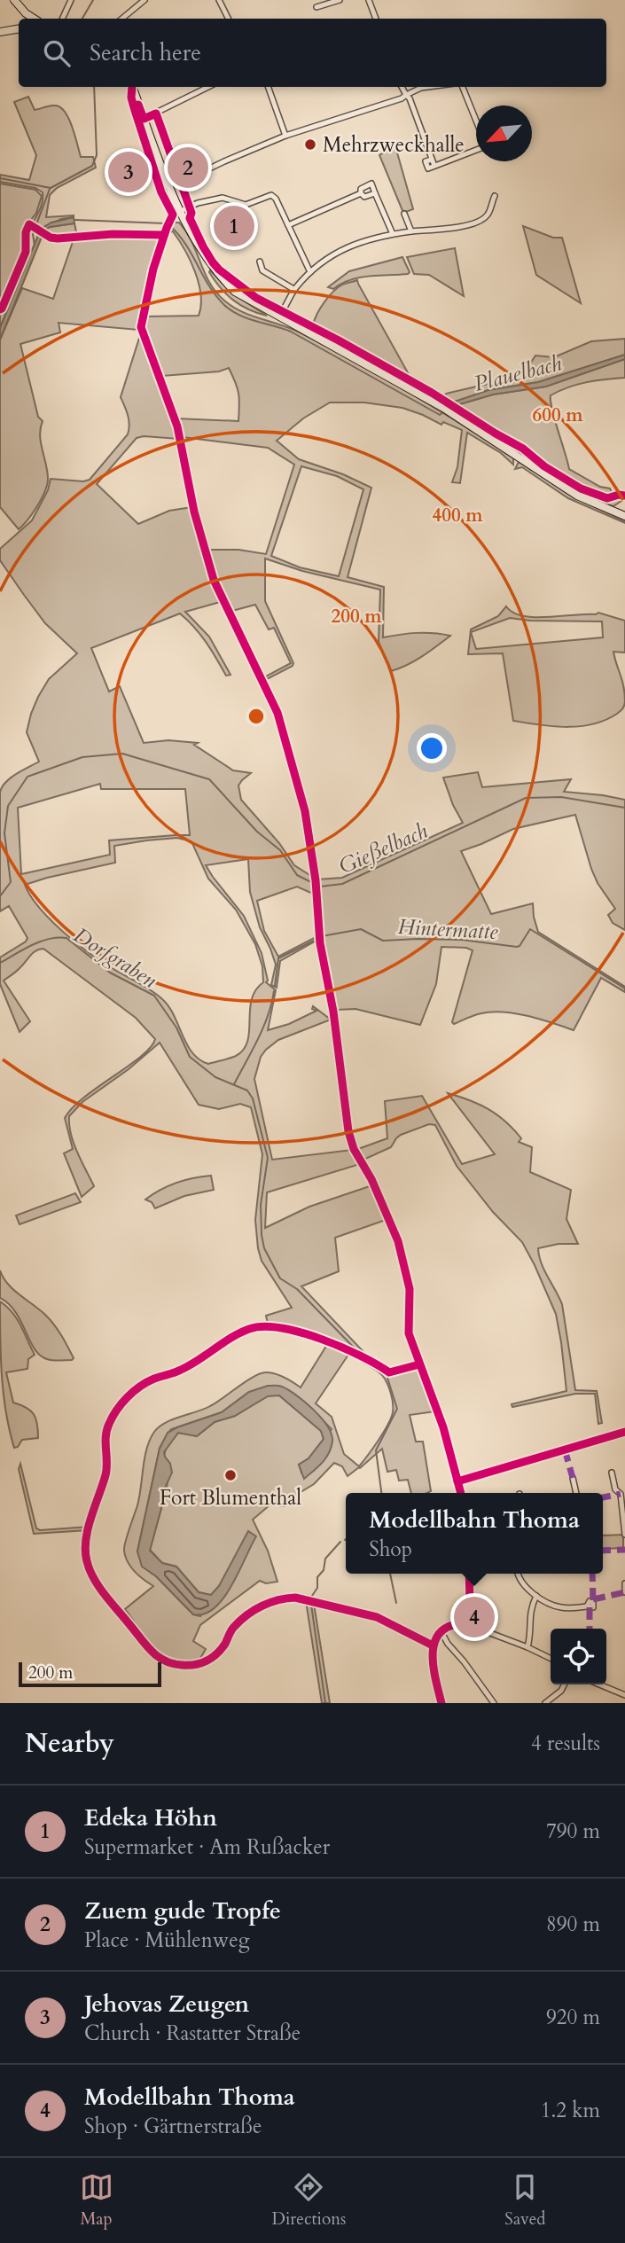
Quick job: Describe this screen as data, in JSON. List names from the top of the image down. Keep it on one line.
{"water":["Plauelbach","Gießelbach","Hintermatte","Dorfgraben"],"places":["Mehrzweckhalle","Fort Blumenthal"],"scale_bar":"200 m","north":"bottom left","page":{"search":"Search here","pins":["2","3","1","4"],"popup":["Modellbahn Thoma","Shop"],"scale":"200 m","heading":["Nearby","4 results"],"list":[{"mark":"1","name":"Edeka Höhn","note":"Supermarket · Am Rußacker","value":"790 m"},{"mark":"2","name":"Zuem gude Tropfe","note":"Place · Mühlenweg","value":"890 m"},{"mark":"3","name":"Jehovas Zeugen","note":"Church · Rastatter Straße","value":"920 m"},{"mark":"4","name":"Modellbahn Thoma","note":"Shop · Gärtnerstraße","value":"1.2 km"}],"nav":["Map","Directions","Saved"]},"rings":["600 m","400 m","200 m"]}
